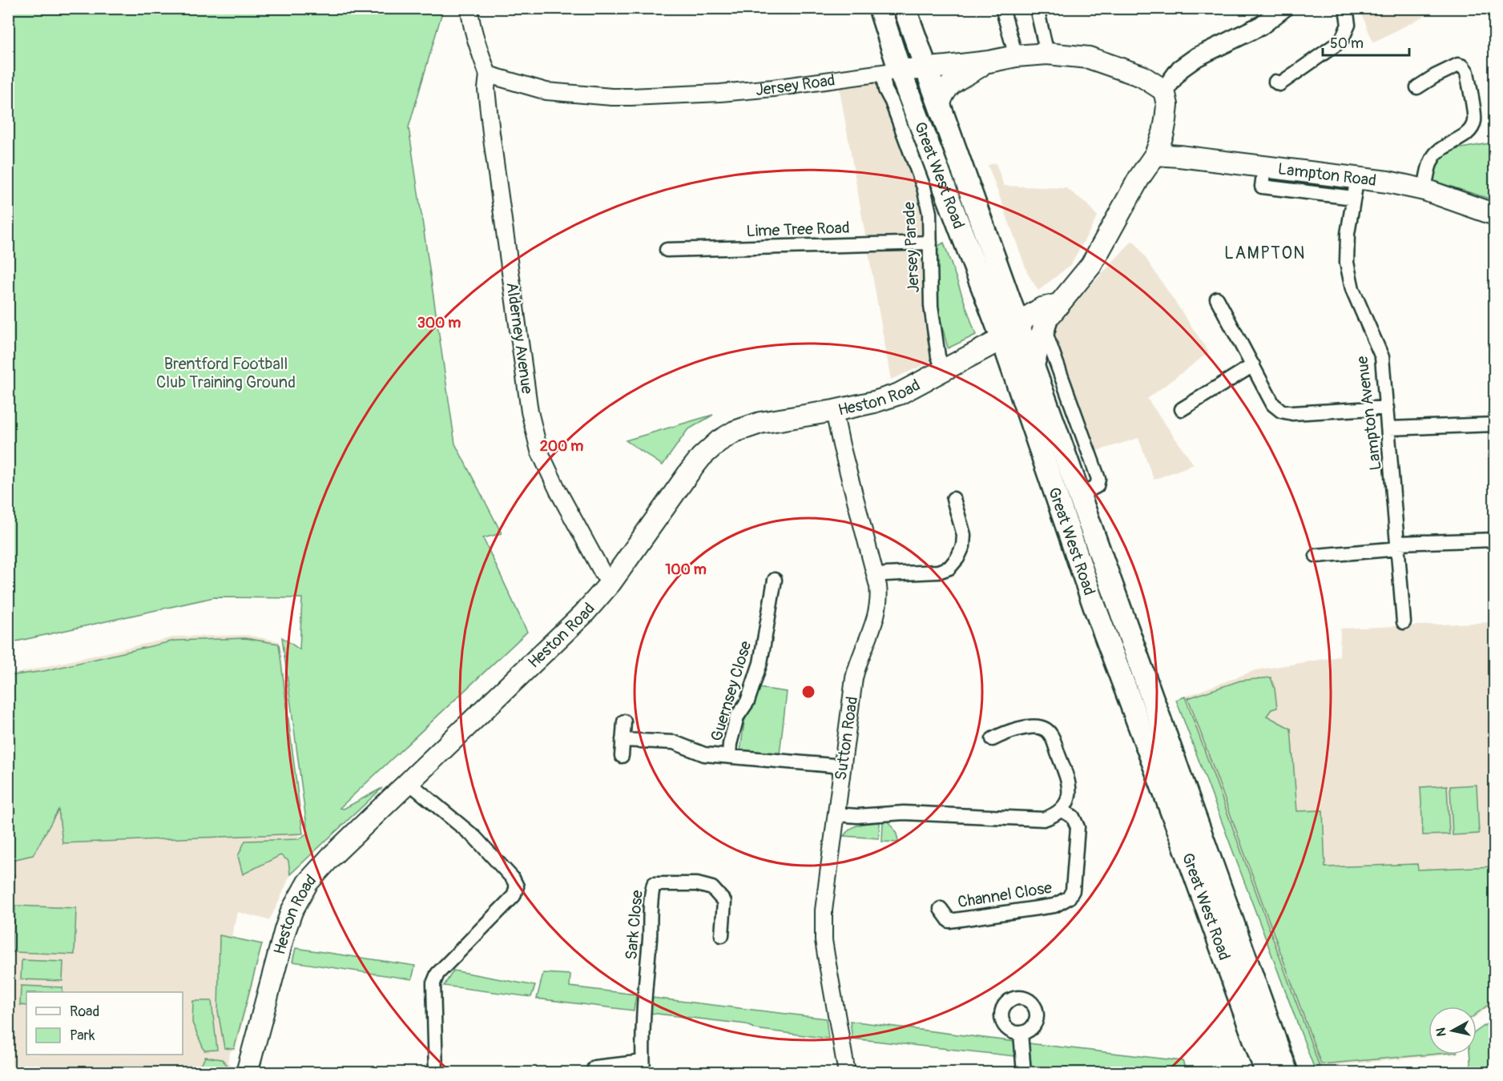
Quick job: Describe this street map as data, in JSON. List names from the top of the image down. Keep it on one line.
{"streets":{"highway":["Great West Road"],"main road":["Jersey Road","Lampton Road","Heston Road"],"street":["Lime Tree Road","Jersey Parade","Alderney Avenue","Lampton Avenue","Guernsey Close","Sutton Road","Channel Close","Sark Close"]},"crossings":[["Jersey Road","Great West Road"],["Jersey Road","Alderney Avenue"],["Lampton Road","Lampton Avenue"],["Great West Road","Jersey Parade"],["Great West Road","Heston Road"],["Lime Tree Road","Jersey Parade"],["Jersey Parade","Heston Road"],["Alderney Avenue","Heston Road"],["Heston Road","Sutton Road"],["Guernsey Close","Sutton Road"]],"districts":["LAMPTON"],"parks":["Brentford Football Club Training Ground"],"legend":["Road","Park"],"scale_bar":"50 m","north":"left","rings":["300 m","200 m","100 m"]}
